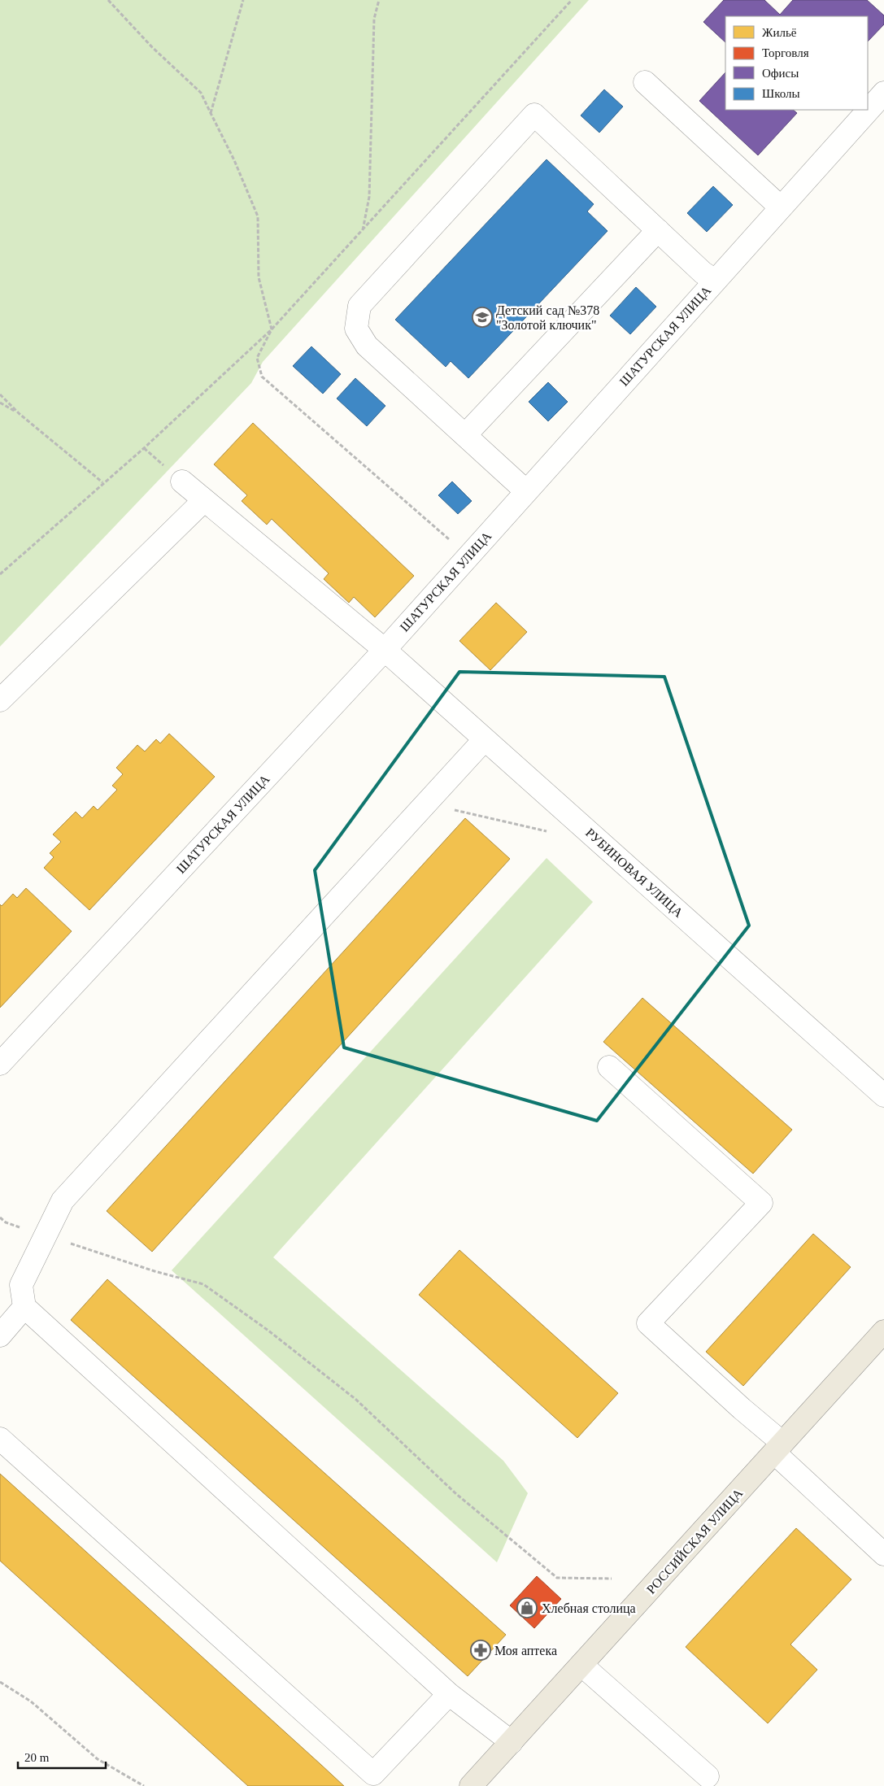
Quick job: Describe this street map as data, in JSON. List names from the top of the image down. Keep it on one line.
{"streets":{"main road":["РОССИЙСКАЯ УЛИЦА"],"street":["ШАТУРСКАЯ УЛИЦА","РУБИНОВАЯ УЛИЦА"]},"crossings":[["ШАТУРСКАЯ УЛИЦА","РУБИНОВАЯ УЛИЦА"]],"places":{"school or university":["Детский сад №378 \"Золотой ключик\""],"shop":["Хлебная столица"],"pharmacy":["Моя аптека"]},"legend":["Жильё","Торговля","Офисы","Школы"],"scale_bar":"20 m"}
